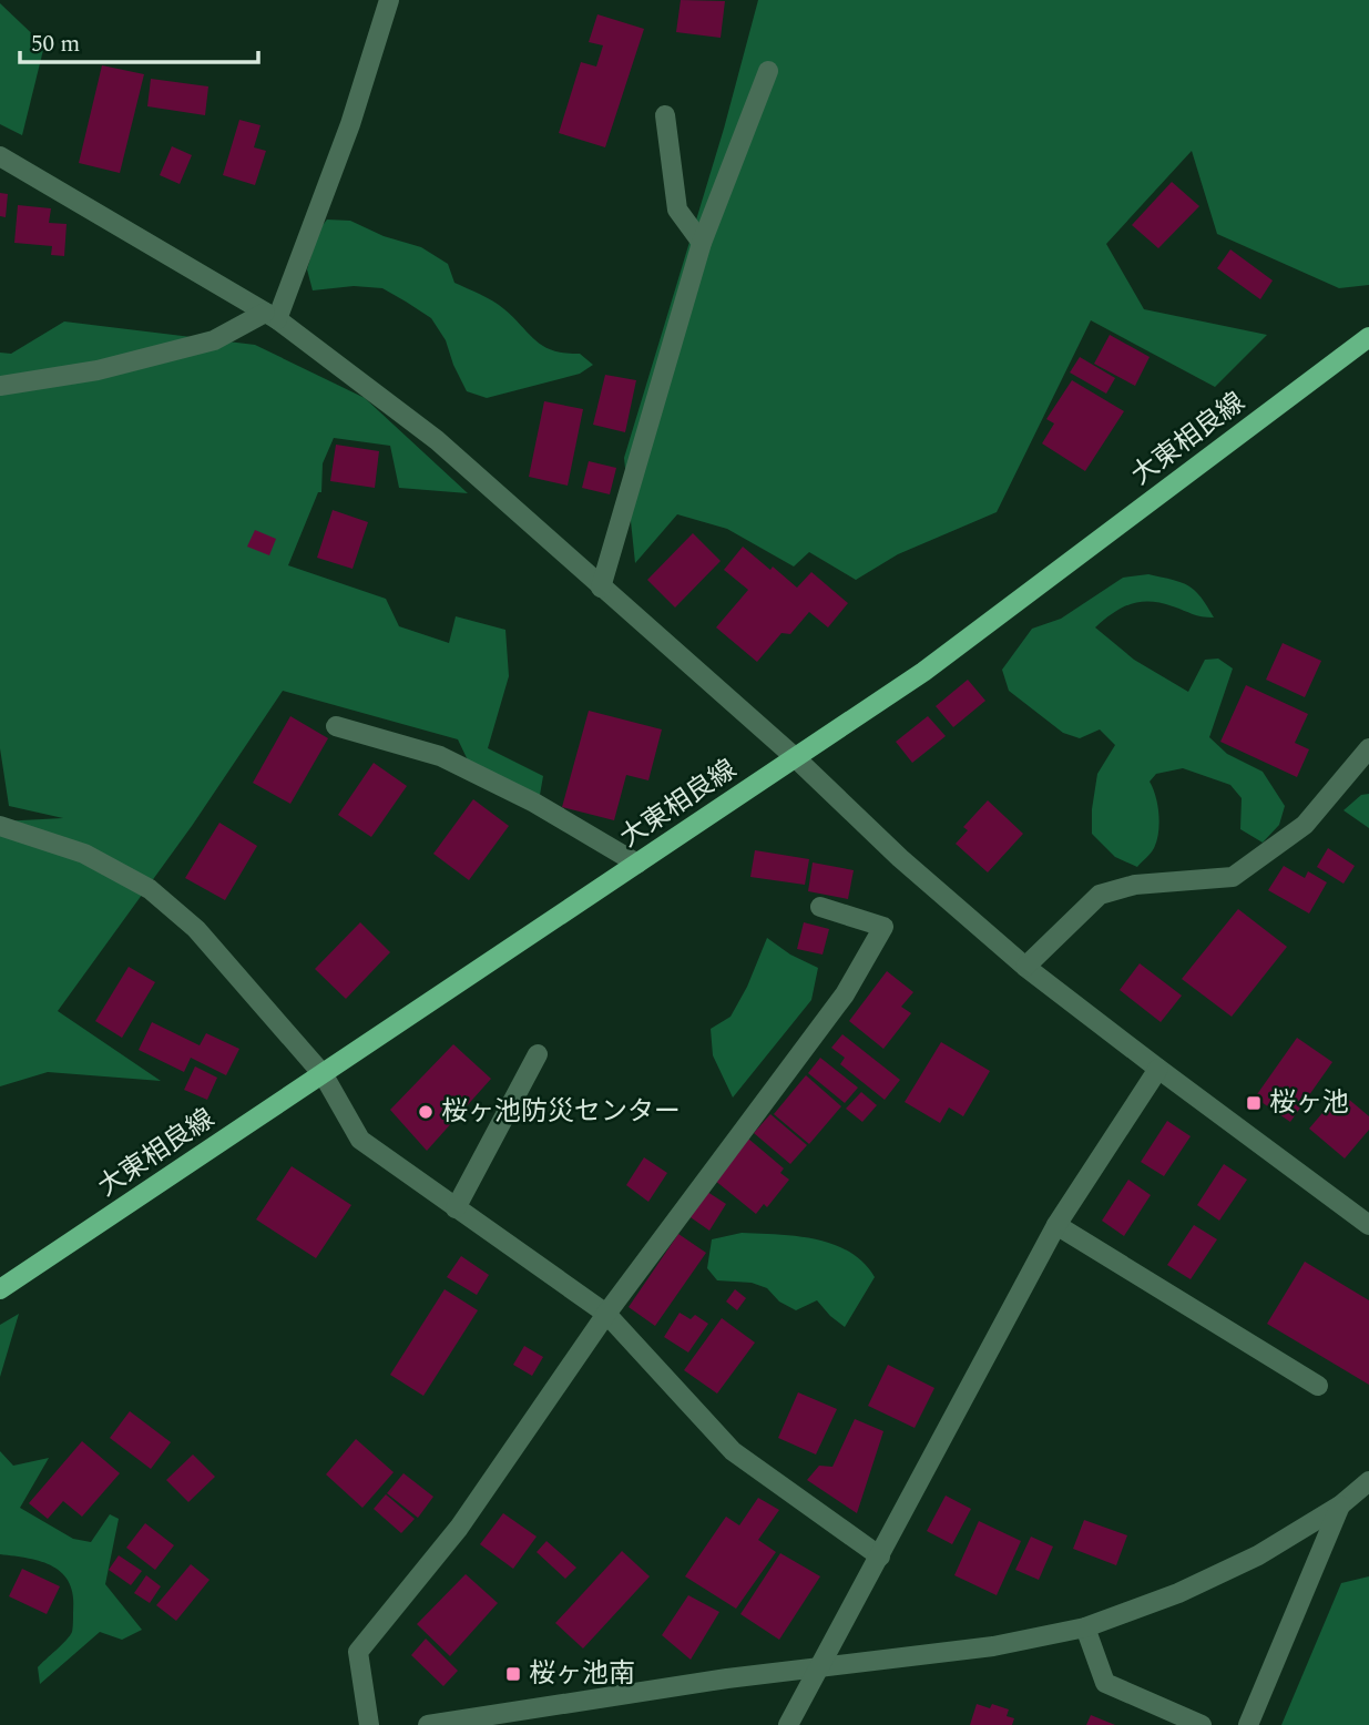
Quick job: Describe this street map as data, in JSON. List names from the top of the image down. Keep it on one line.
{"streets":{"main road":["大東相良線"]},"places":{"transit":["桜ヶ池","桜ヶ池南"],"other":["桜ヶ池防災センター"]},"scale_bar":"50 m"}
